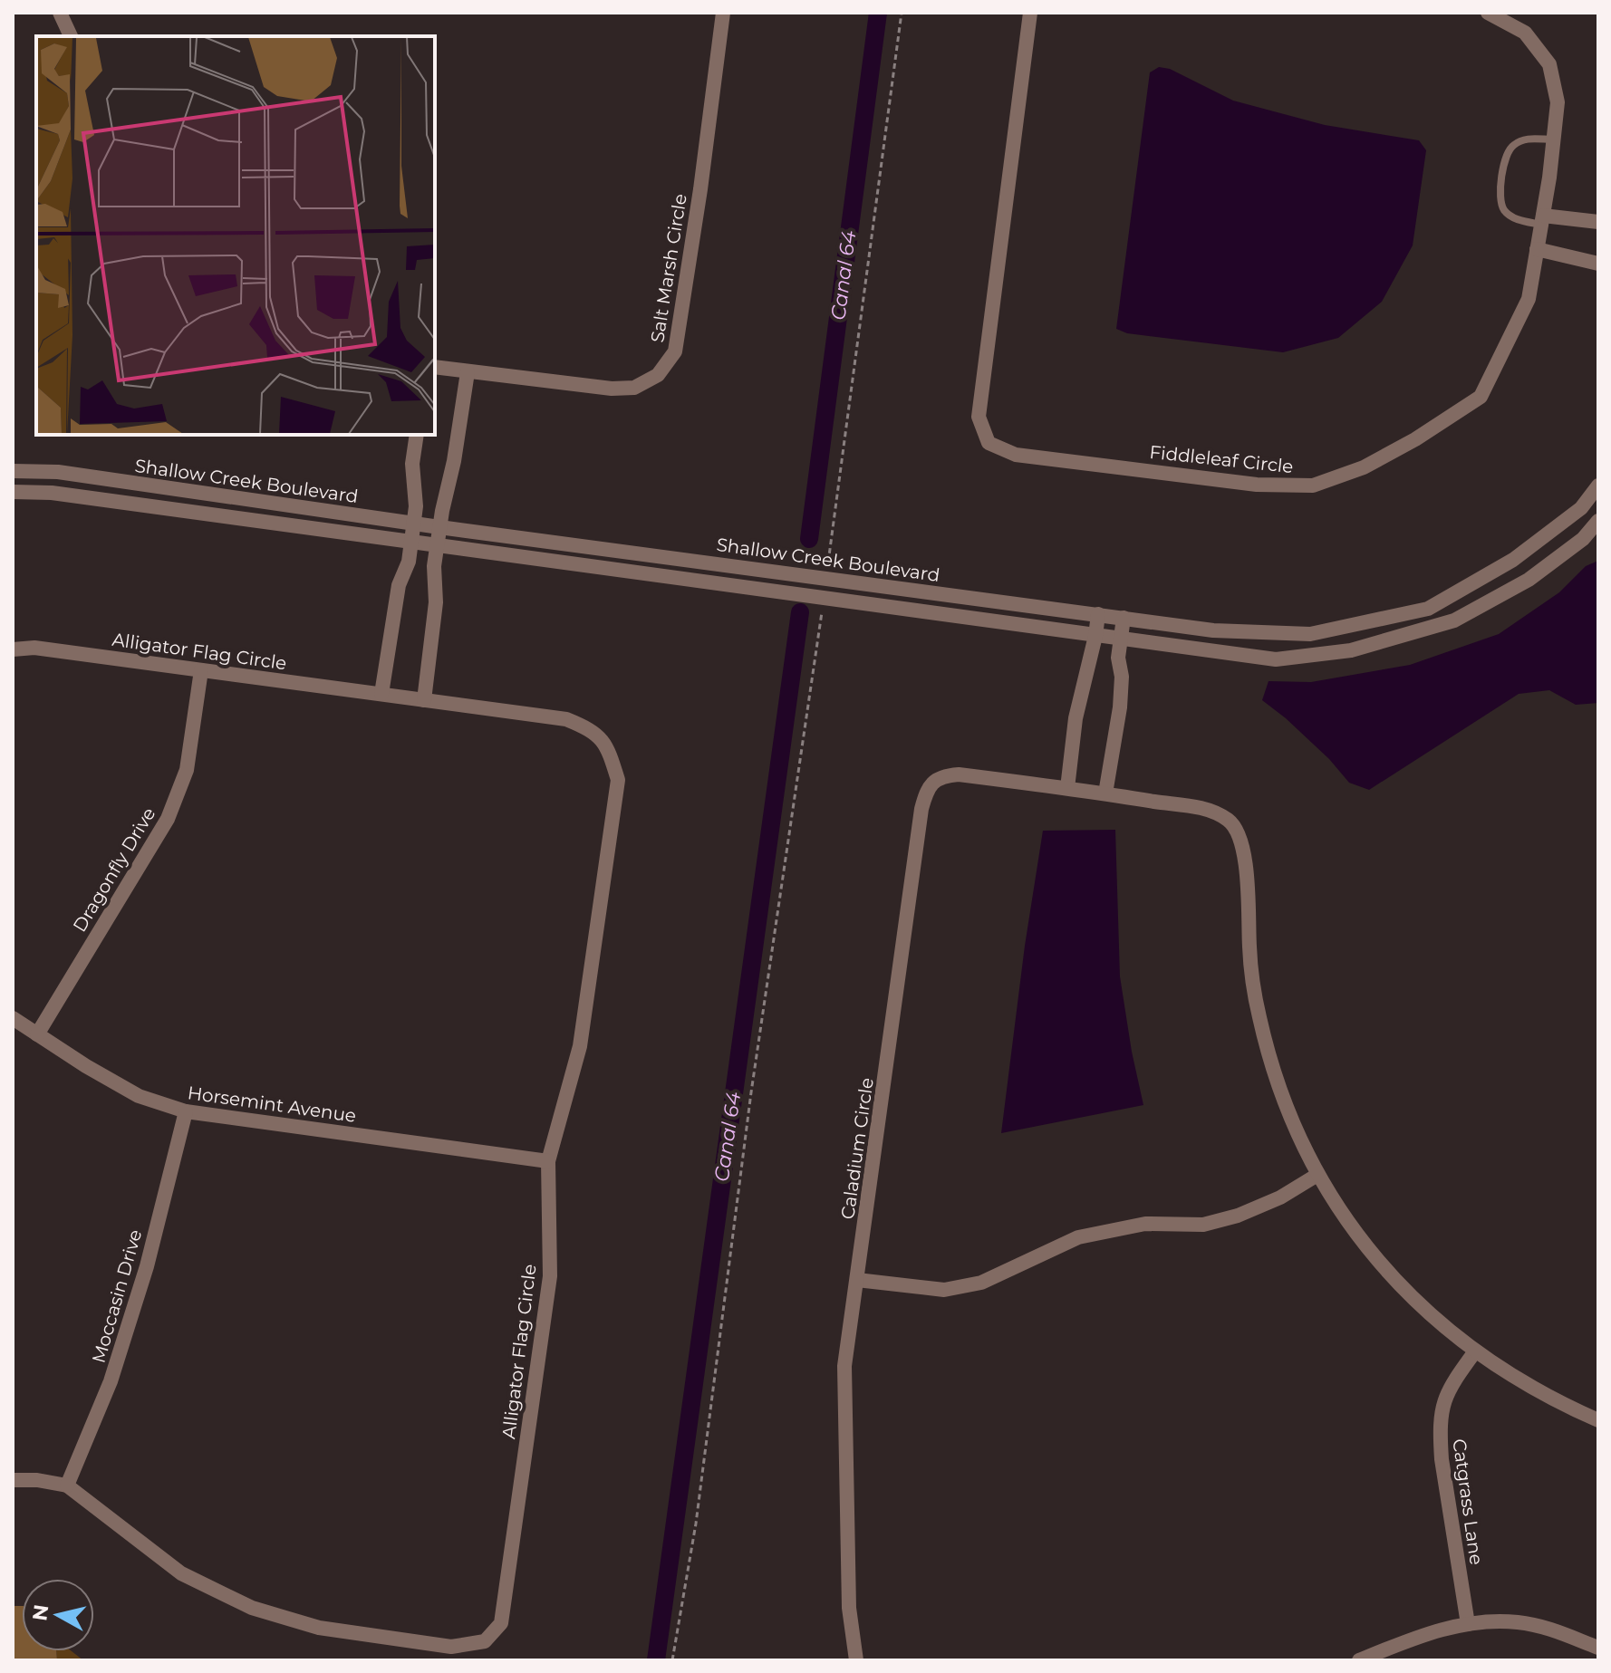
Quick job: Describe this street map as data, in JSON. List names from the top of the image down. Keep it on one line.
{"streets":{"street":["Salt Marsh Circle","Fiddleleaf Circle","Shallow Creek Boulevard","Alligator Flag Circle","Dragonfly Drive","Horsemint Avenue","Caladium Circle","Moccasin Drive","Catgrass Lane"]},"crossings":[["Alligator Flag Circle","Dragonfly Drive"],["Alligator Flag Circle","Horsemint Avenue"],["Alligator Flag Circle","Moccasin Drive"],["Dragonfly Drive","Horsemint Avenue"],["Horsemint Avenue","Moccasin Drive"],["Caladium Circle","Catgrass Lane"]],"water":["Canal 64"],"north":"left"}
